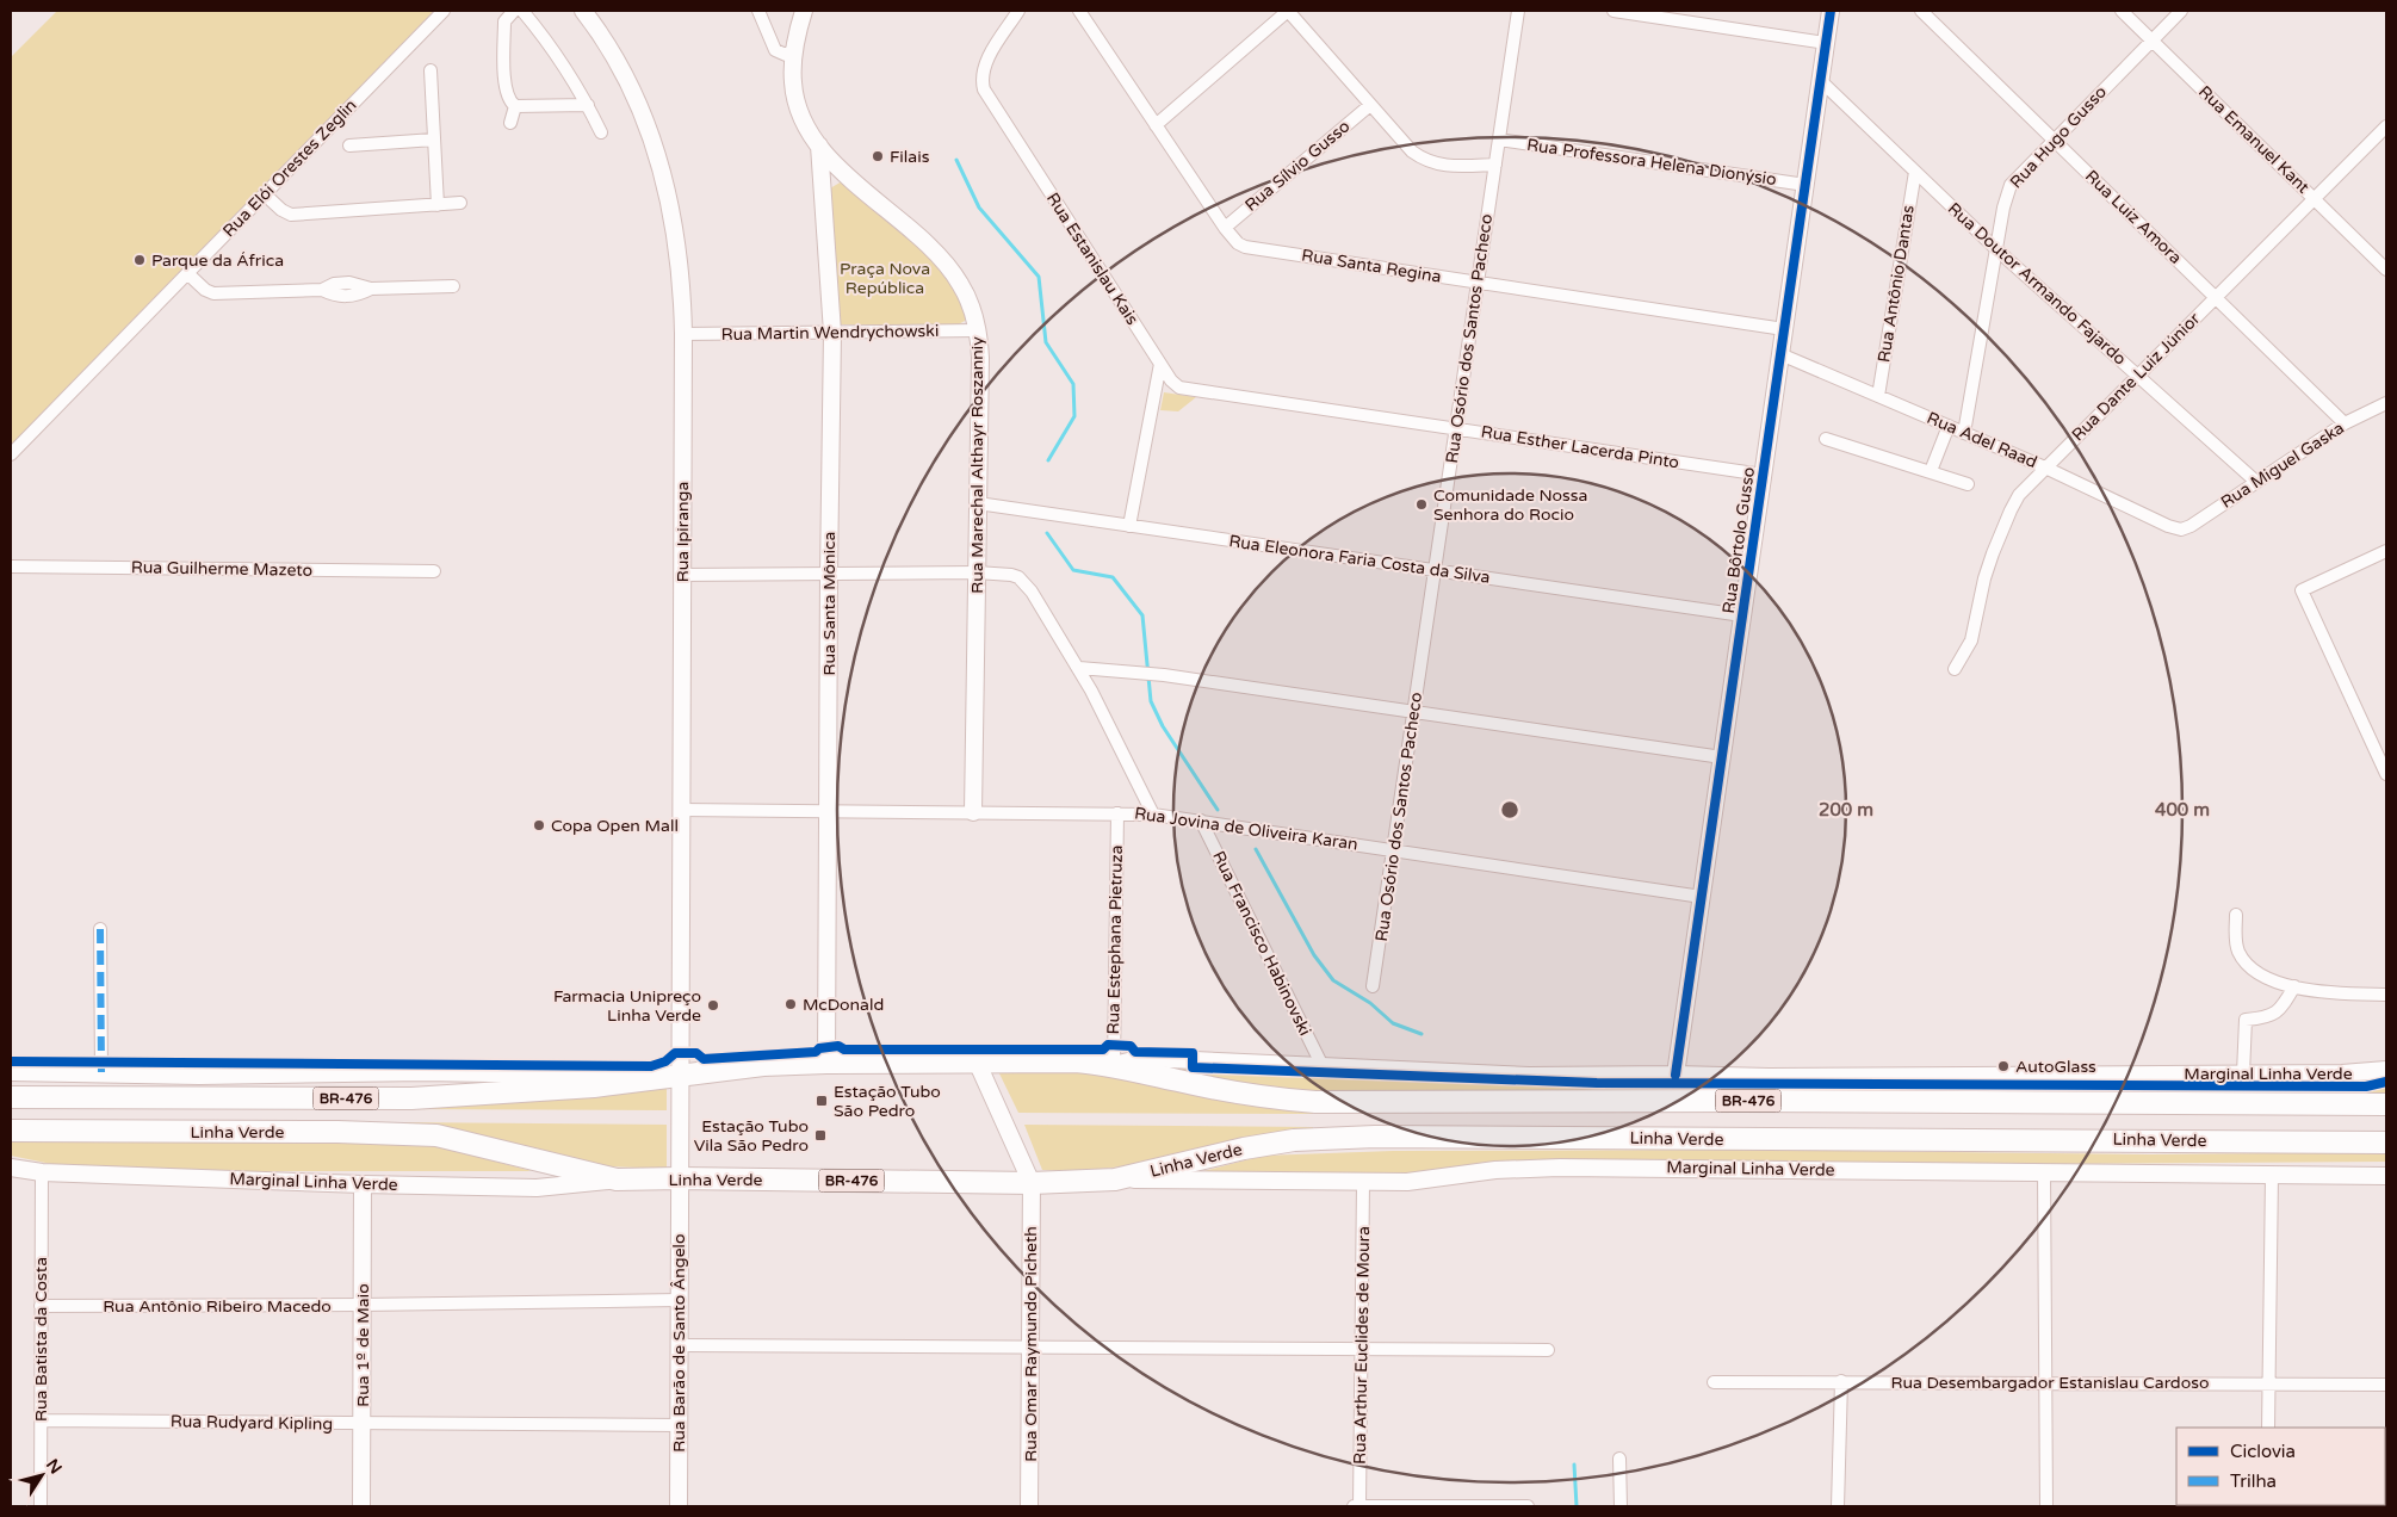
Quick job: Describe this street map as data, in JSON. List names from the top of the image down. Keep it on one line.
{"streets":{"highway":["BR-476","Linha Verde"],"main road":["Rua Marechal Althayr Roszanniy","Rua Ipiranga","Rua Bôrtolo Gusso","Rua Santa Mônica","Marginal Linha Verde","Rua Barão de Santo Ângelo","Rua Omar Raymundo Picheth","Rua 1º de Maio"],"street":["Rua Hugo Gusso","Rua Emanuel Kant","Rua Professora Helena Dionýsio","Rua Sílvio Gusso","Rua Elói Orestes Zeglin","Rua Luiz Amora","Rua Estanislau Kais","Rua Santa Regina","Rua Antônio Dantas","Rua Doutor Armando Fajardo","Rua Martin Wendrychowski","Rua Osório dos Santos Pacheco","Rua Dante Luiz Júnior","Rua Adel Raad","Rua Esther Lacerda Pinto","Rua Miguel Gaska","Rua Eleonora Faria Costa da Silva","Rua Guilherme Mazeto","Rua Jovina de Oliveira Karan","Rua Estephana Pietruza","Rua Francisco Habinovski","Rua Antônio Ribeiro Macedo","Rua Batista da Costa","Rua Arthur Euclides de Moura","Rua Desembargador Estanislau Cardoso","Rua Rudyard Kipling"]},"crossings":[["Rua Hugo Gusso","Rua Emanuel Kant"],["Rua Hugo Gusso","Rua Luiz Amora"],["Rua Hugo Gusso","Rua Doutor Armando Fajardo"],["Rua Hugo Gusso","Rua Adel Raad"],["Rua Emanuel Kant","Rua Dante Luiz Júnior"],["Rua Professora Helena Dionýsio","Rua Osório dos Santos Pacheco"],["Rua Professora Helena Dionýsio","Rua Bôrtolo Gusso"],["Rua Sílvio Gusso","Rua Santa Regina"],["Rua Luiz Amora","Rua Dante Luiz Júnior"],["Rua Luiz Amora","Rua Miguel Gaska"],["Rua Estanislau Kais","Rua Esther Lacerda Pinto"],["Rua Santa Regina","Rua Osório dos Santos Pacheco"],["Rua Santa Regina","Rua Bôrtolo Gusso"],["Rua Antônio Dantas","Rua Doutor Armando Fajardo"],["Rua Antônio Dantas","Rua Adel Raad"],["Rua Doutor Armando Fajardo","Rua Dante Luiz Júnior"],["Rua Doutor Armando Fajardo","Rua Miguel Gaska"],["Rua Doutor Armando Fajardo","Rua Bôrtolo Gusso"],["Rua Martin Wendrychowski","Rua Marechal Althayr Roszanniy"],["Rua Martin Wendrychowski","Rua Ipiranga"],["Rua Martin Wendrychowski","Rua Santa Mônica"],["Rua Osório dos Santos Pacheco","Rua Esther Lacerda Pinto"],["Rua Osório dos Santos Pacheco","Rua Eleonora Faria Costa da Silva"],["Rua Osório dos Santos Pacheco","Rua Jovina de Oliveira Karan"],["Rua Dante Luiz Júnior","Rua Adel Raad"],["Rua Adel Raad","Rua Miguel Gaska"],["Rua Adel Raad","Rua Bôrtolo Gusso"],["Rua Esther Lacerda Pinto","Rua Bôrtolo Gusso"],["Rua Marechal Althayr Roszanniy","Rua Eleonora Faria Costa da Silva"],["Rua Marechal Althayr Roszanniy","Rua Santa Mônica"],["Rua Marechal Althayr Roszanniy","Rua Jovina de Oliveira Karan"],["Rua Ipiranga","Rua Jovina de Oliveira Karan"],["Rua Ipiranga","Linha Verde"],["Rua Ipiranga","Rua Barão de Santo Ângelo"],["Rua Bôrtolo Gusso","Rua Eleonora Faria Costa da Silva"],["Rua Bôrtolo Gusso","Rua Jovina de Oliveira Karan"],["Rua Bôrtolo Gusso","Marginal Linha Verde"],["Rua Santa Mônica","Rua Jovina de Oliveira Karan"],["Rua Santa Mônica","Linha Verde"],["Rua Jovina de Oliveira Karan","Rua Estephana Pietruza"],["Rua Jovina de Oliveira Karan","Rua Francisco Habinovski"],["Rua Estephana Pietruza","Marginal Linha Verde"],["Rua Estephana Pietruza","Linha Verde"],["Rua Francisco Habinovski","Marginal Linha Verde"],["Marginal Linha Verde","Linha Verde"],["Marginal Linha Verde","Rua Batista da Costa"],["Marginal Linha Verde","Rua 1º de Maio"],["Marginal Linha Verde","Rua Arthur Euclides de Moura"],["Linha Verde","Rua Barão de Santo Ângelo"],["Linha Verde","Rua Omar Raymundo Picheth"],["Rua Antônio Ribeiro Macedo","Rua Batista da Costa"],["Rua Antônio Ribeiro Macedo","Rua Barão de Santo Ângelo"],["Rua Antônio Ribeiro Macedo","Rua 1º de Maio"],["Rua Batista da Costa","Rua Rudyard Kipling"],["Rua Barão de Santo Ângelo","Rua Rudyard Kipling"],["Rua 1º de Maio","Rua Rudyard Kipling"]],"parks":["Praça Nova República"],"places":{"other":["Filais","Parque da África","Comunidade Nossa Senhora do Rocio","Copa Open Mall","McDonald","Farmacia Unipreço Linha Verde","AutoGlass"],"transit":["Estação Tubo São Pedro","Estação Tubo Vila São Pedro"]},"legend":["Ciclovia","Trilha"],"north":"top right","rings":["200 m","400 m"]}
